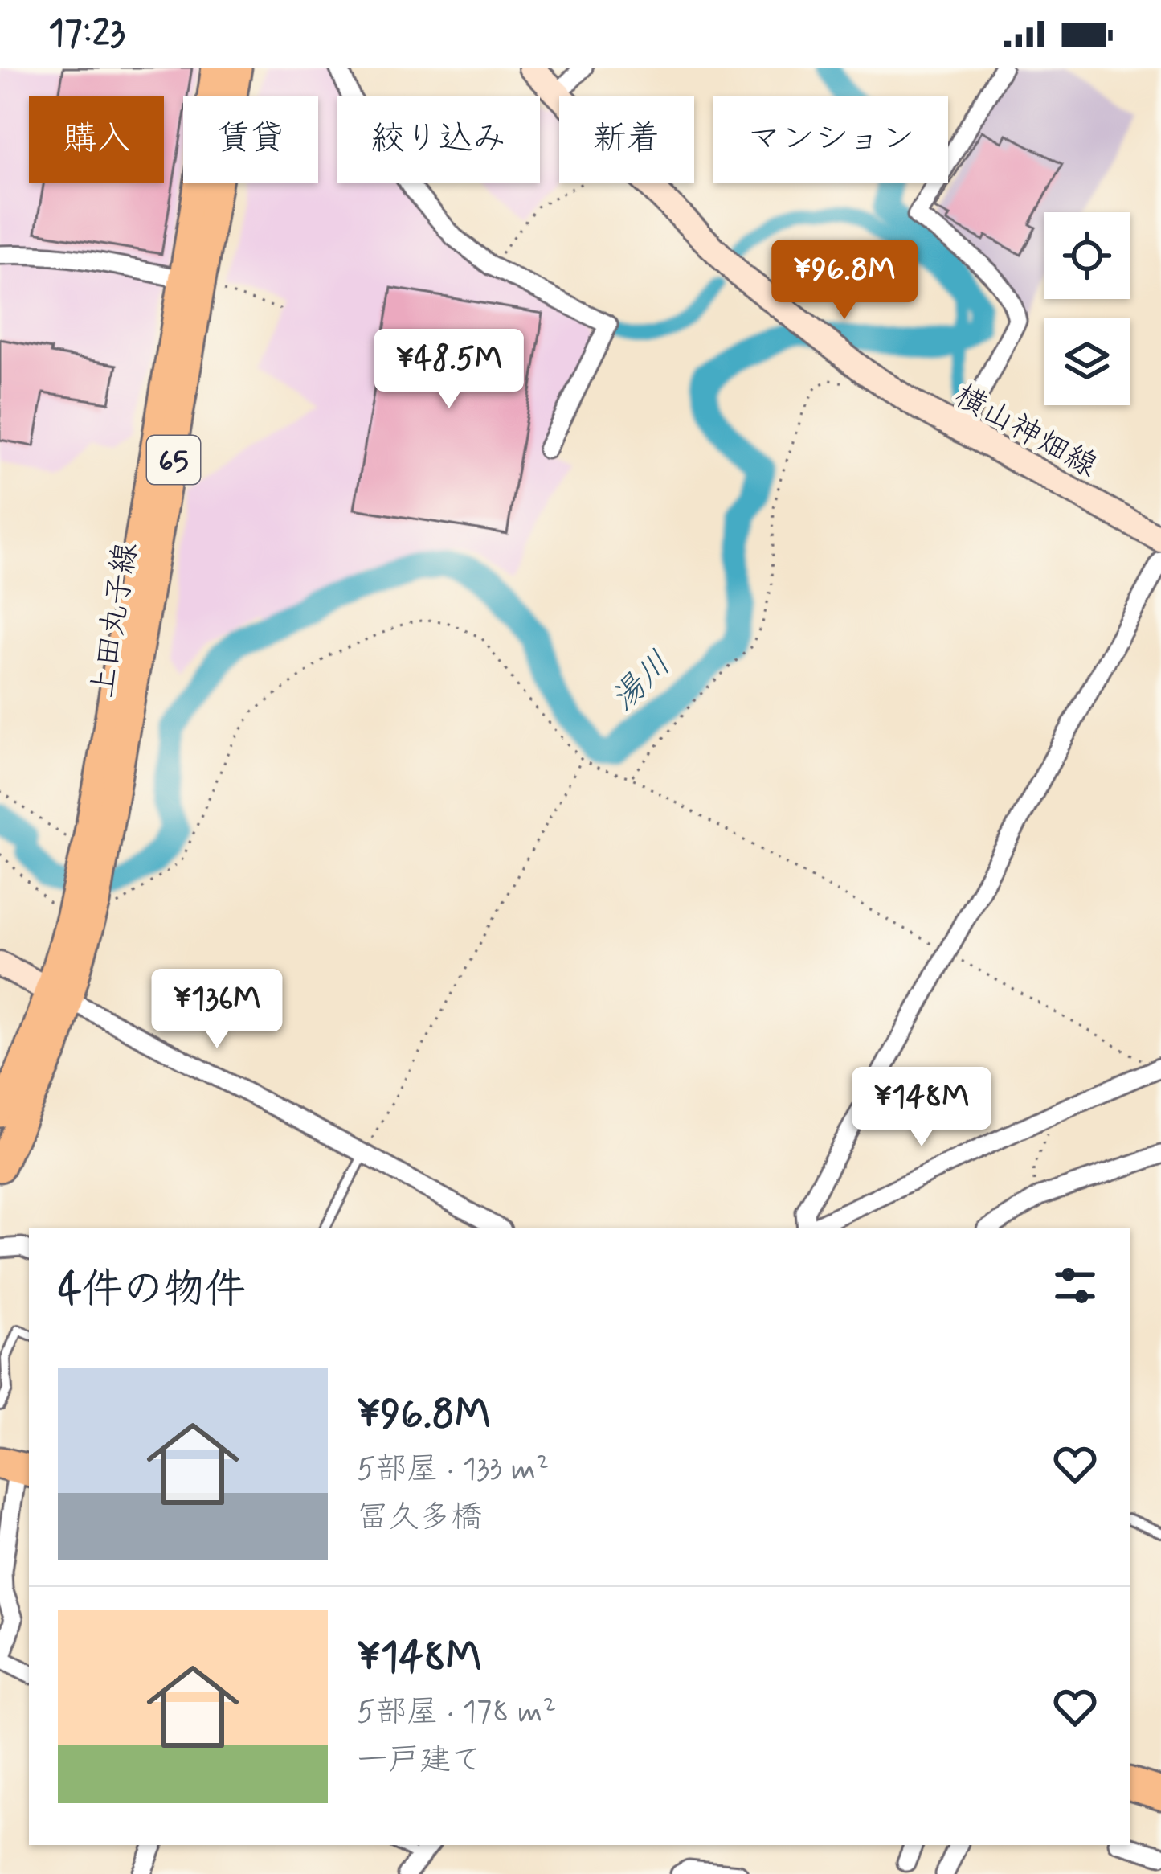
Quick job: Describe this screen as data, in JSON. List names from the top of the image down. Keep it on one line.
{"streets":{"main road":["65","上田丸子線"],"street":["横山神畑線"]},"water":["湯川"],"page":{"status":"17:23","chip":["購入","賃貸","絞り込み","新着","マンション"],"price":["¥96.8M","¥48.5M","¥136M","¥148M"],"heading":"4件の物件","list":[{"name":"¥96.8M","note":"5部屋 · 133 m² · 冨久多橋"},{"name":"¥148M","note":"5部屋 · 178 m² · 一戸建て"}]}}
